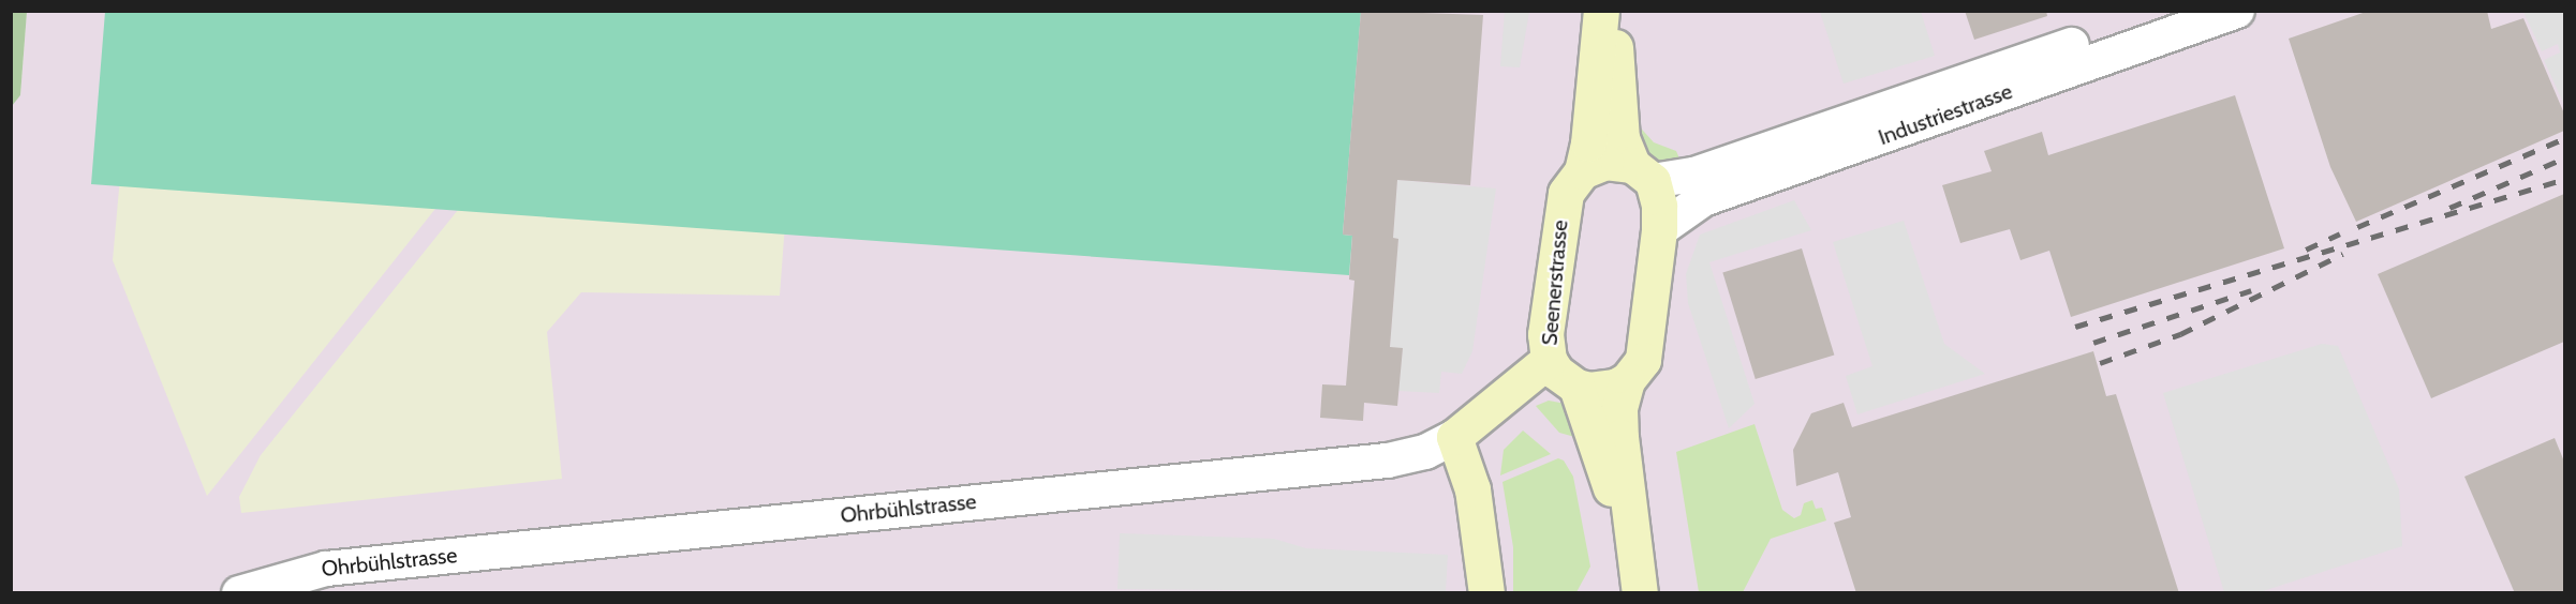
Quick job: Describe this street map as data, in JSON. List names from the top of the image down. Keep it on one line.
{"streets":{"main road":["Seenerstrasse","Ohrbühlstrasse"],"street":["Industriestrasse"]},"crossings":[["Seenerstrasse","Ohrbühlstrasse"]]}
